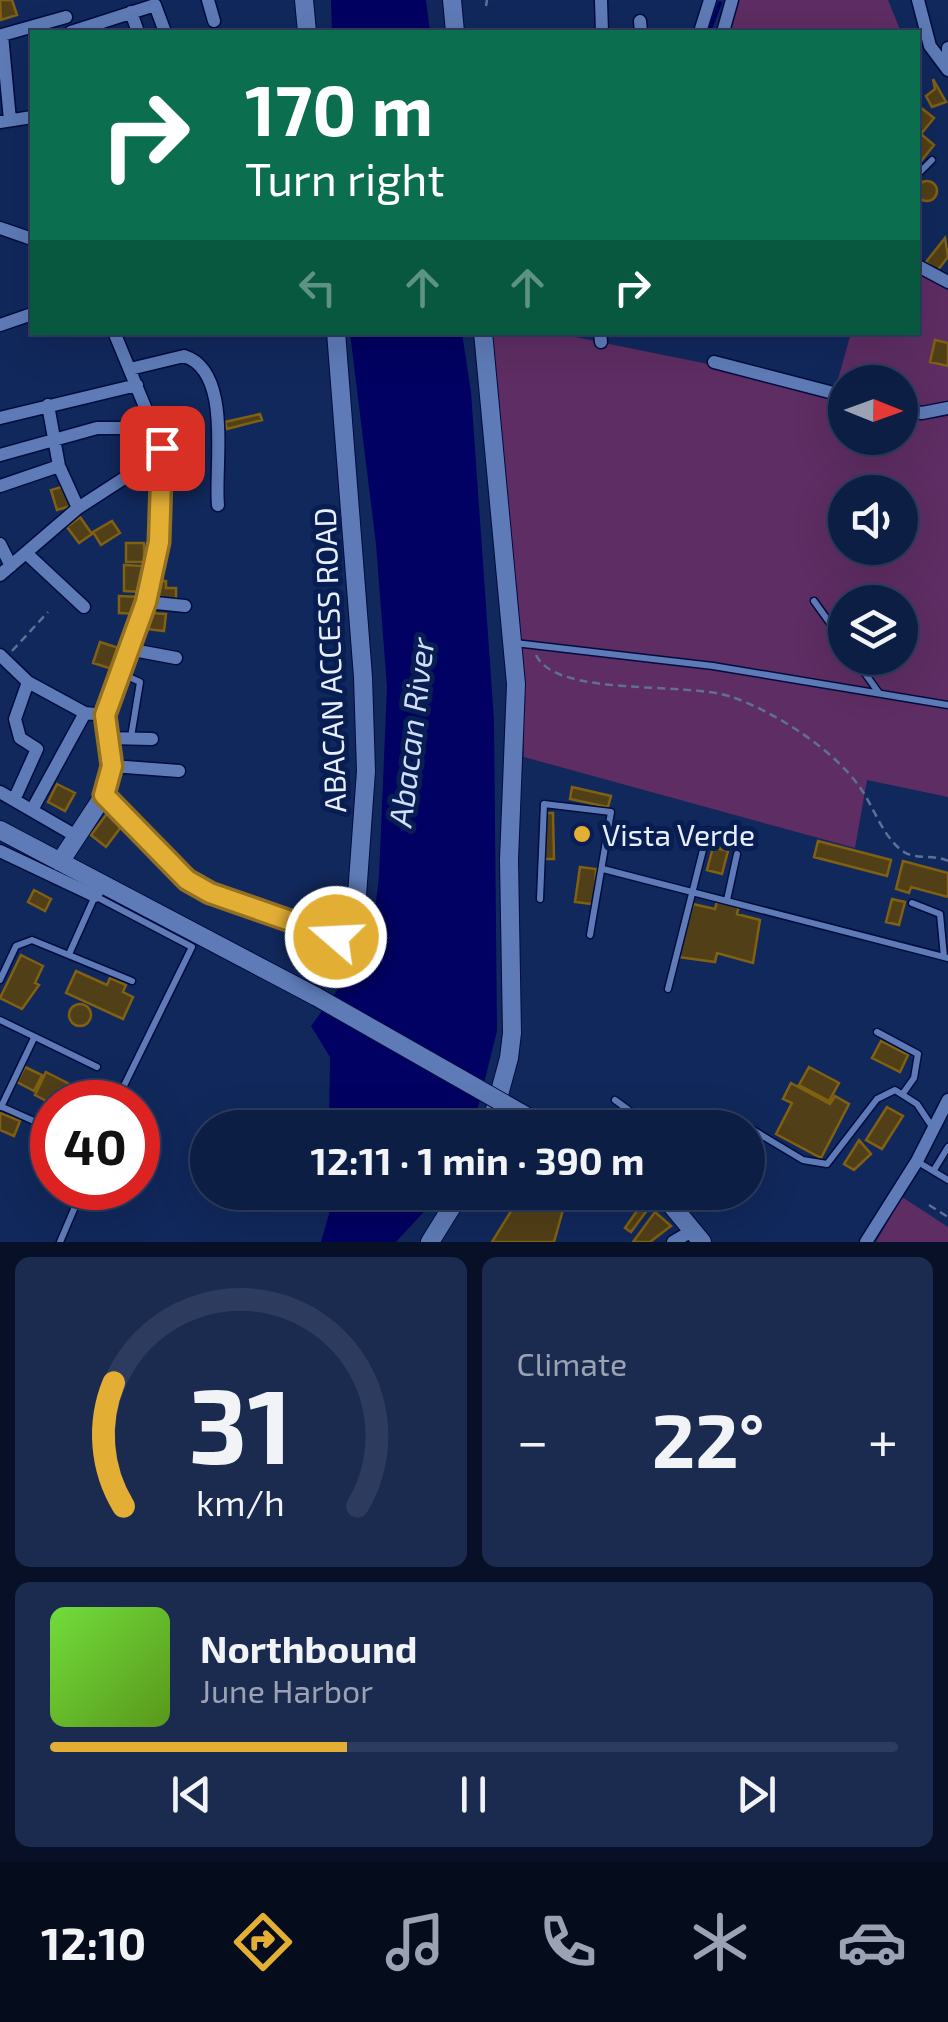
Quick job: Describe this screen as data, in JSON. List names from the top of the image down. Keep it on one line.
{"streets":{"street":["ABACAN ACCESS ROAD"]},"water":["Abacan River"],"places":["Vista Verde"],"north":"right","page":{"turn":["170 m","Turn right"],"limit":"40","trip":"12:11 · 1 min · 390 m","tile":"Climate","heat":["−","22°","+"],"song":["Northbound","June Harbor"],"tabs":"12:10","gauge":["31","km/h"]}}
